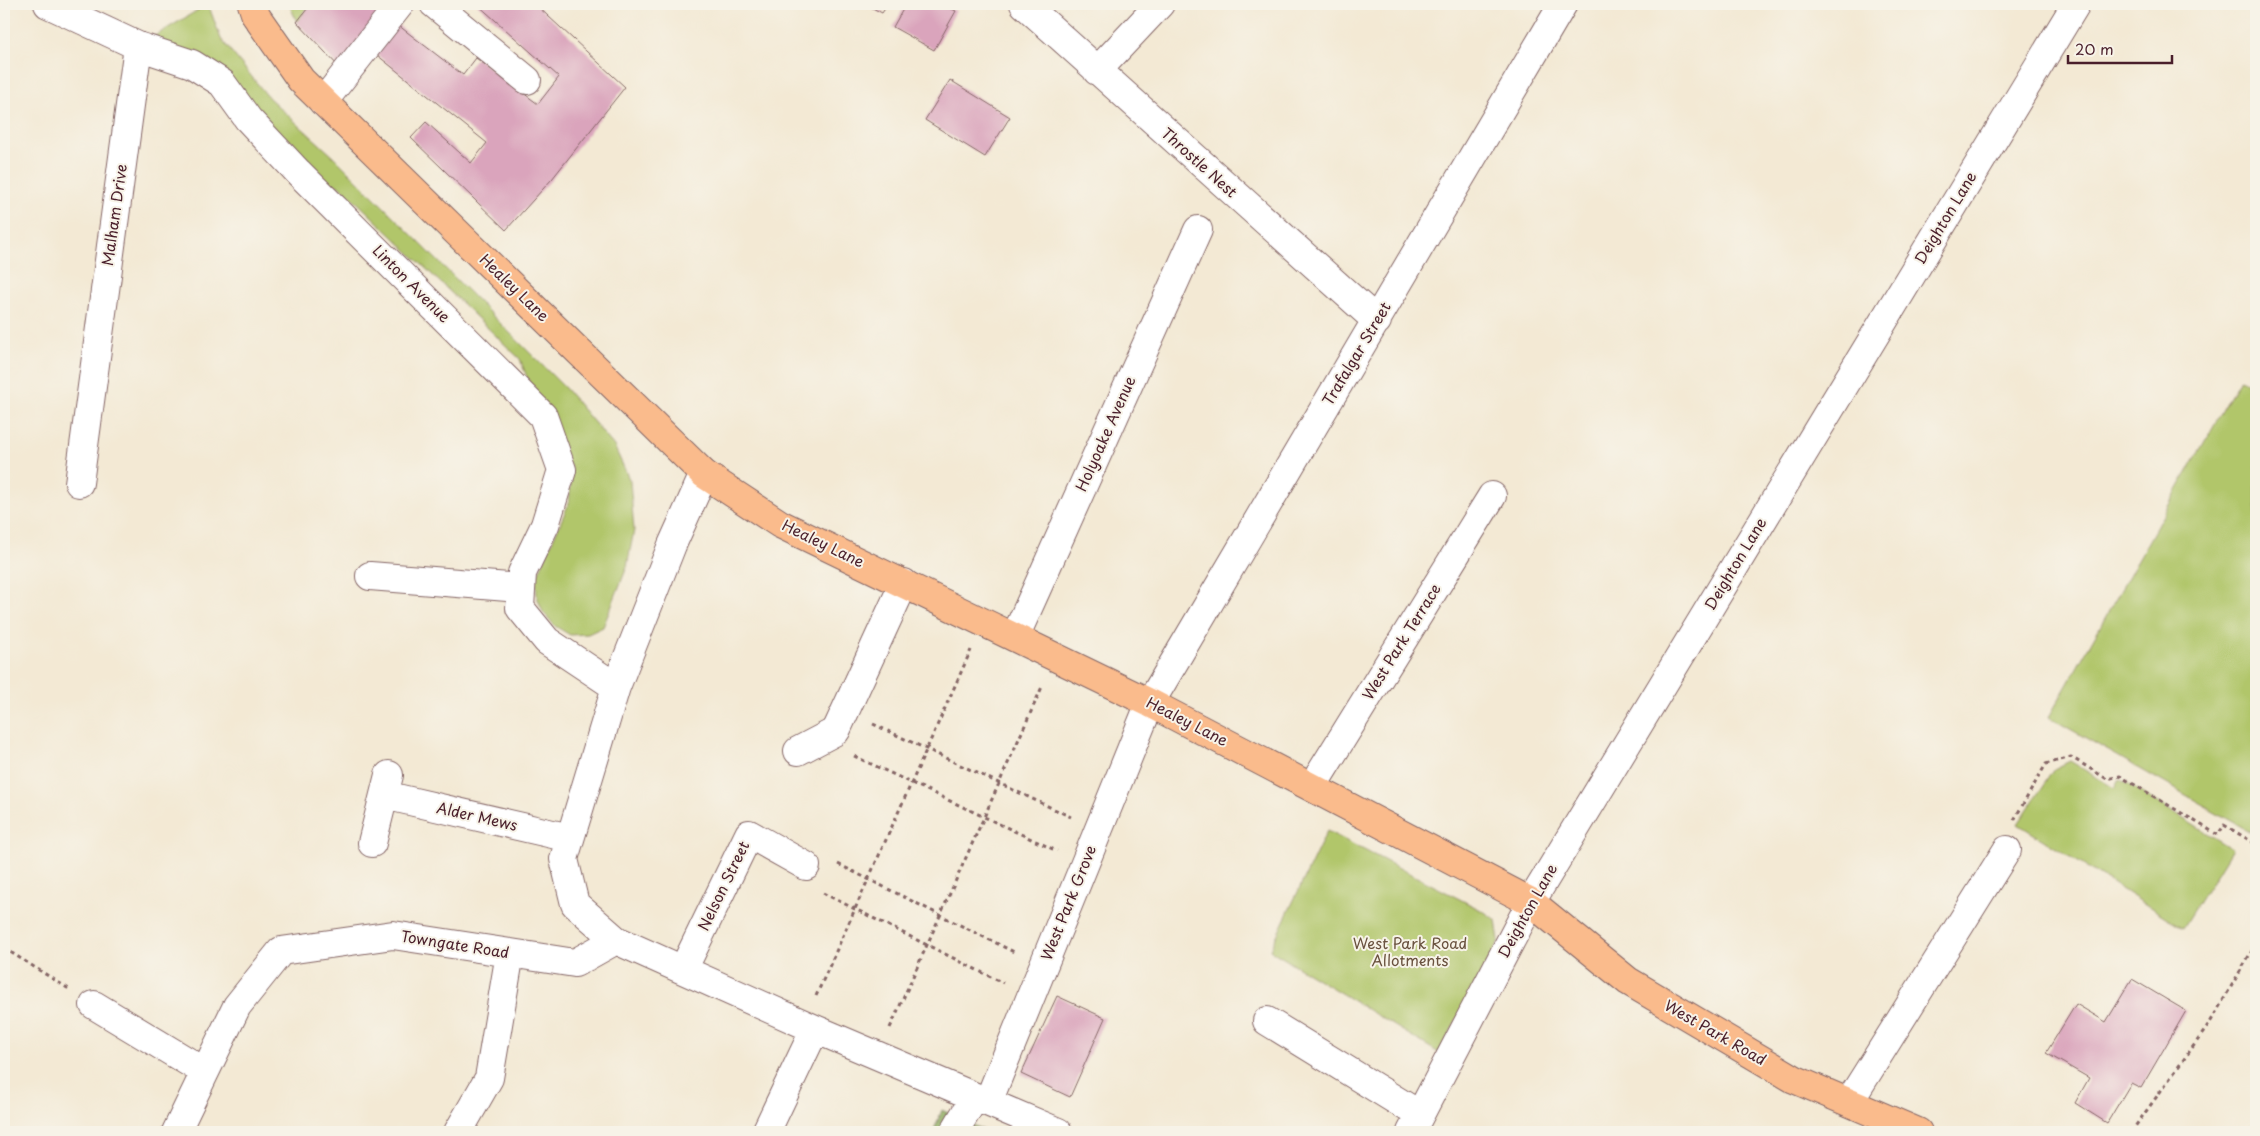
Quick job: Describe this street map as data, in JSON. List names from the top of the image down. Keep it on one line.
{"streets":{"main road":["Healey Lane","West Park Road"],"street":["Throstle Nest","Malham Drive","Deighton Lane","Linton Avenue","Trafalgar Street","Holyoake Avenue","West Park Terrace","Alder Mews","Nelson Street","West Park Grove","Towngate Road"]},"crossings":[["Throstle Nest","Trafalgar Street"],["Malham Drive","Linton Avenue"],["Deighton Lane","Healey Lane"],["Deighton Lane","West Park Road"],["Healey Lane","Trafalgar Street"],["Healey Lane","Holyoake Avenue"],["Healey Lane","West Park Terrace"],["Healey Lane","West Park Grove"],["Healey Lane","West Park Road"],["Trafalgar Street","West Park Grove"]],"parks":["West Park Road Allotments"],"scale_bar":"20 m"}
